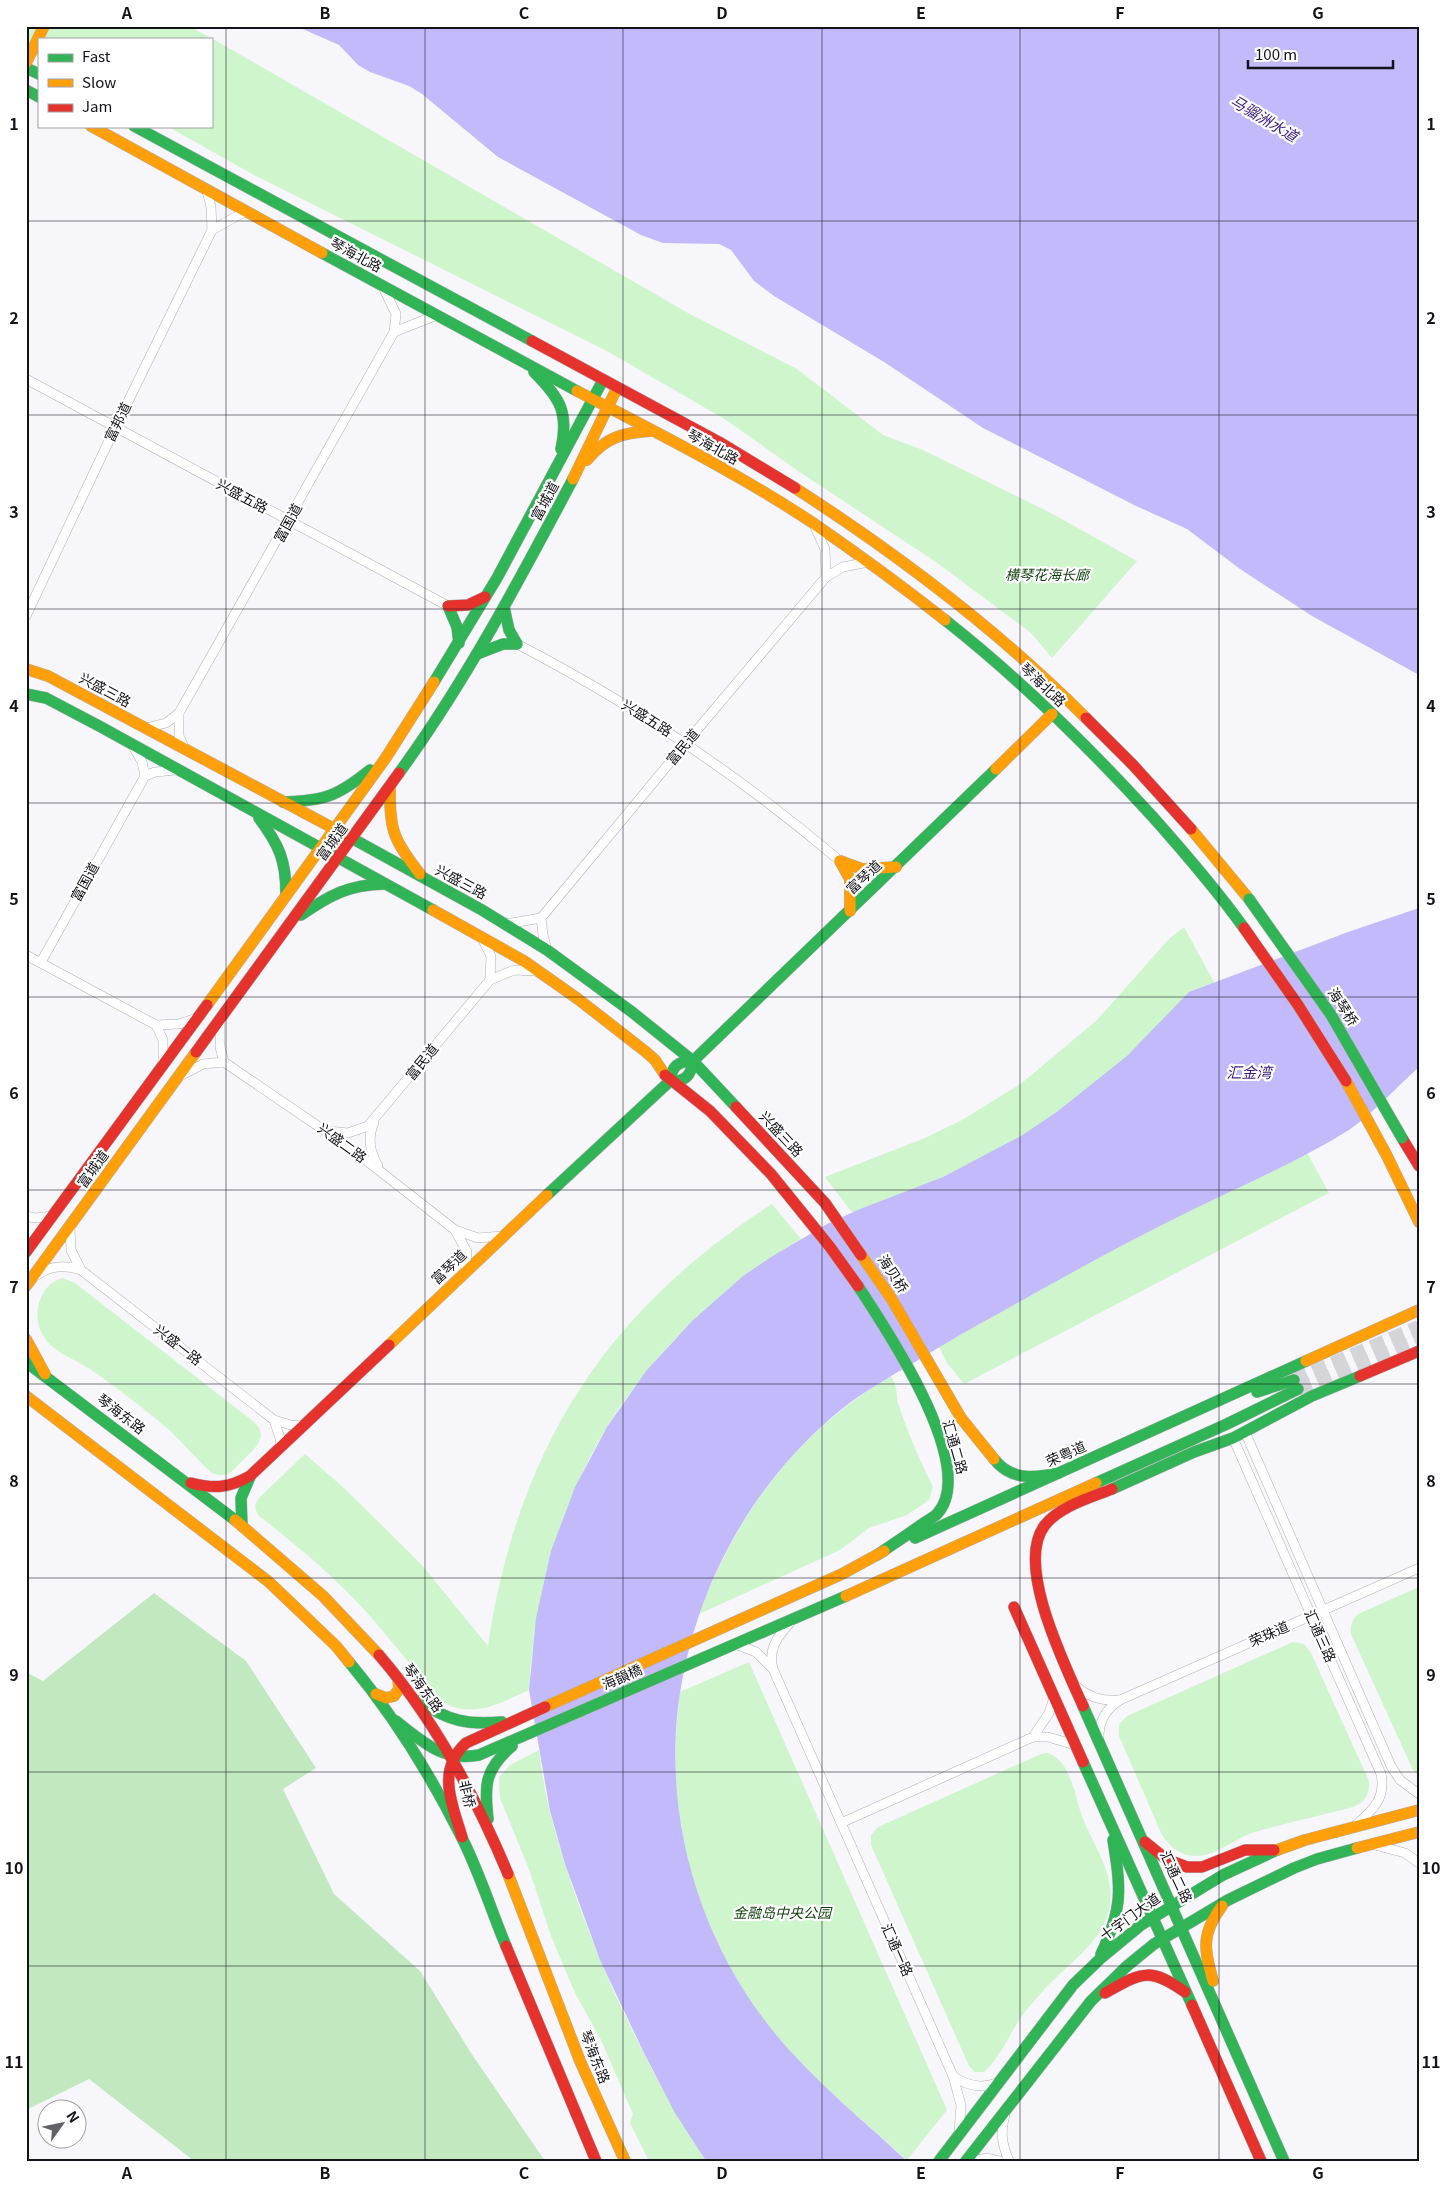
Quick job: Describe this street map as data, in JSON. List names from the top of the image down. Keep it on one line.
{"streets":{"street":["琴海北路","富邦道","兴盛五路","富城道","富国道","兴盛三路","富民道","富琴道","海琴桥","兴盛二路","海贝桥","兴盛一路","琴海东路","汇通二路","荣粤道","荣珠道","汇通三路","海韻橋","非桥","十字门大道","汇通一路"]},"crossings":[["琴海北路","富城道"],["琴海北路","富琴道"],["琴海北路","海琴桥"],["富邦道","兴盛五路"],["兴盛五路","富国道"],["兴盛五路","富民道"],["富城道","兴盛三路"],["富城道","兴盛一路"],["兴盛三路","富琴道"],["兴盛三路","海贝桥"],["富民道","兴盛二路"],["富琴道","兴盛二路"],["富琴道","兴盛一路"],["富琴道","汇通二路"],["海贝桥","汇通二路"],["琴海东路","非桥"],["汇通二路","荣粤道"],["汇通二路","汇通三路"],["汇通二路","十字门大道"],["荣粤道","海韻橋"],["荣珠道","汇通三路"],["汇通三路","十字门大道"],["十字门大道","汇通一路"]],"water":["马骝洲水道","汇金湾"],"parks":["横琴花海长廊","金融岛中央公园"],"legend":["Fast","Slow","Jam"],"scale_bar":"100 m","north":"top right","grid":{"columns":["A","B","C","D","E","F","G"],"rows":["1","2","3","4","5","6","7","8","9","10","11"]}}
